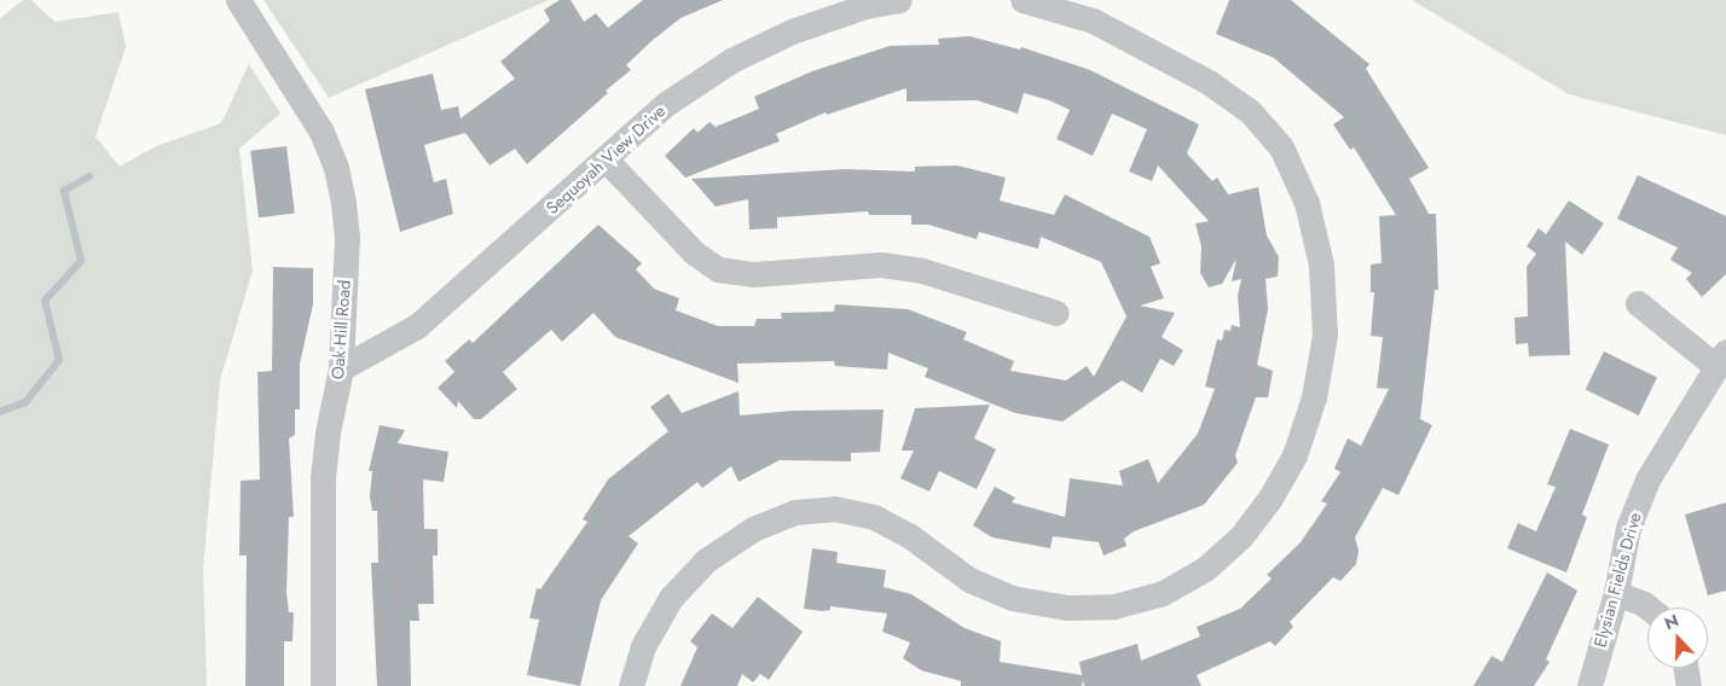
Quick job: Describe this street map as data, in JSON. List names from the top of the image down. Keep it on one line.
{"streets":{"street":["Sequoyah View Drive","Oak Hill Road","Elysian Fields Drive"]},"crossings":[["Sequoyah View Drive","Oak Hill Road"]],"north":"top"}
